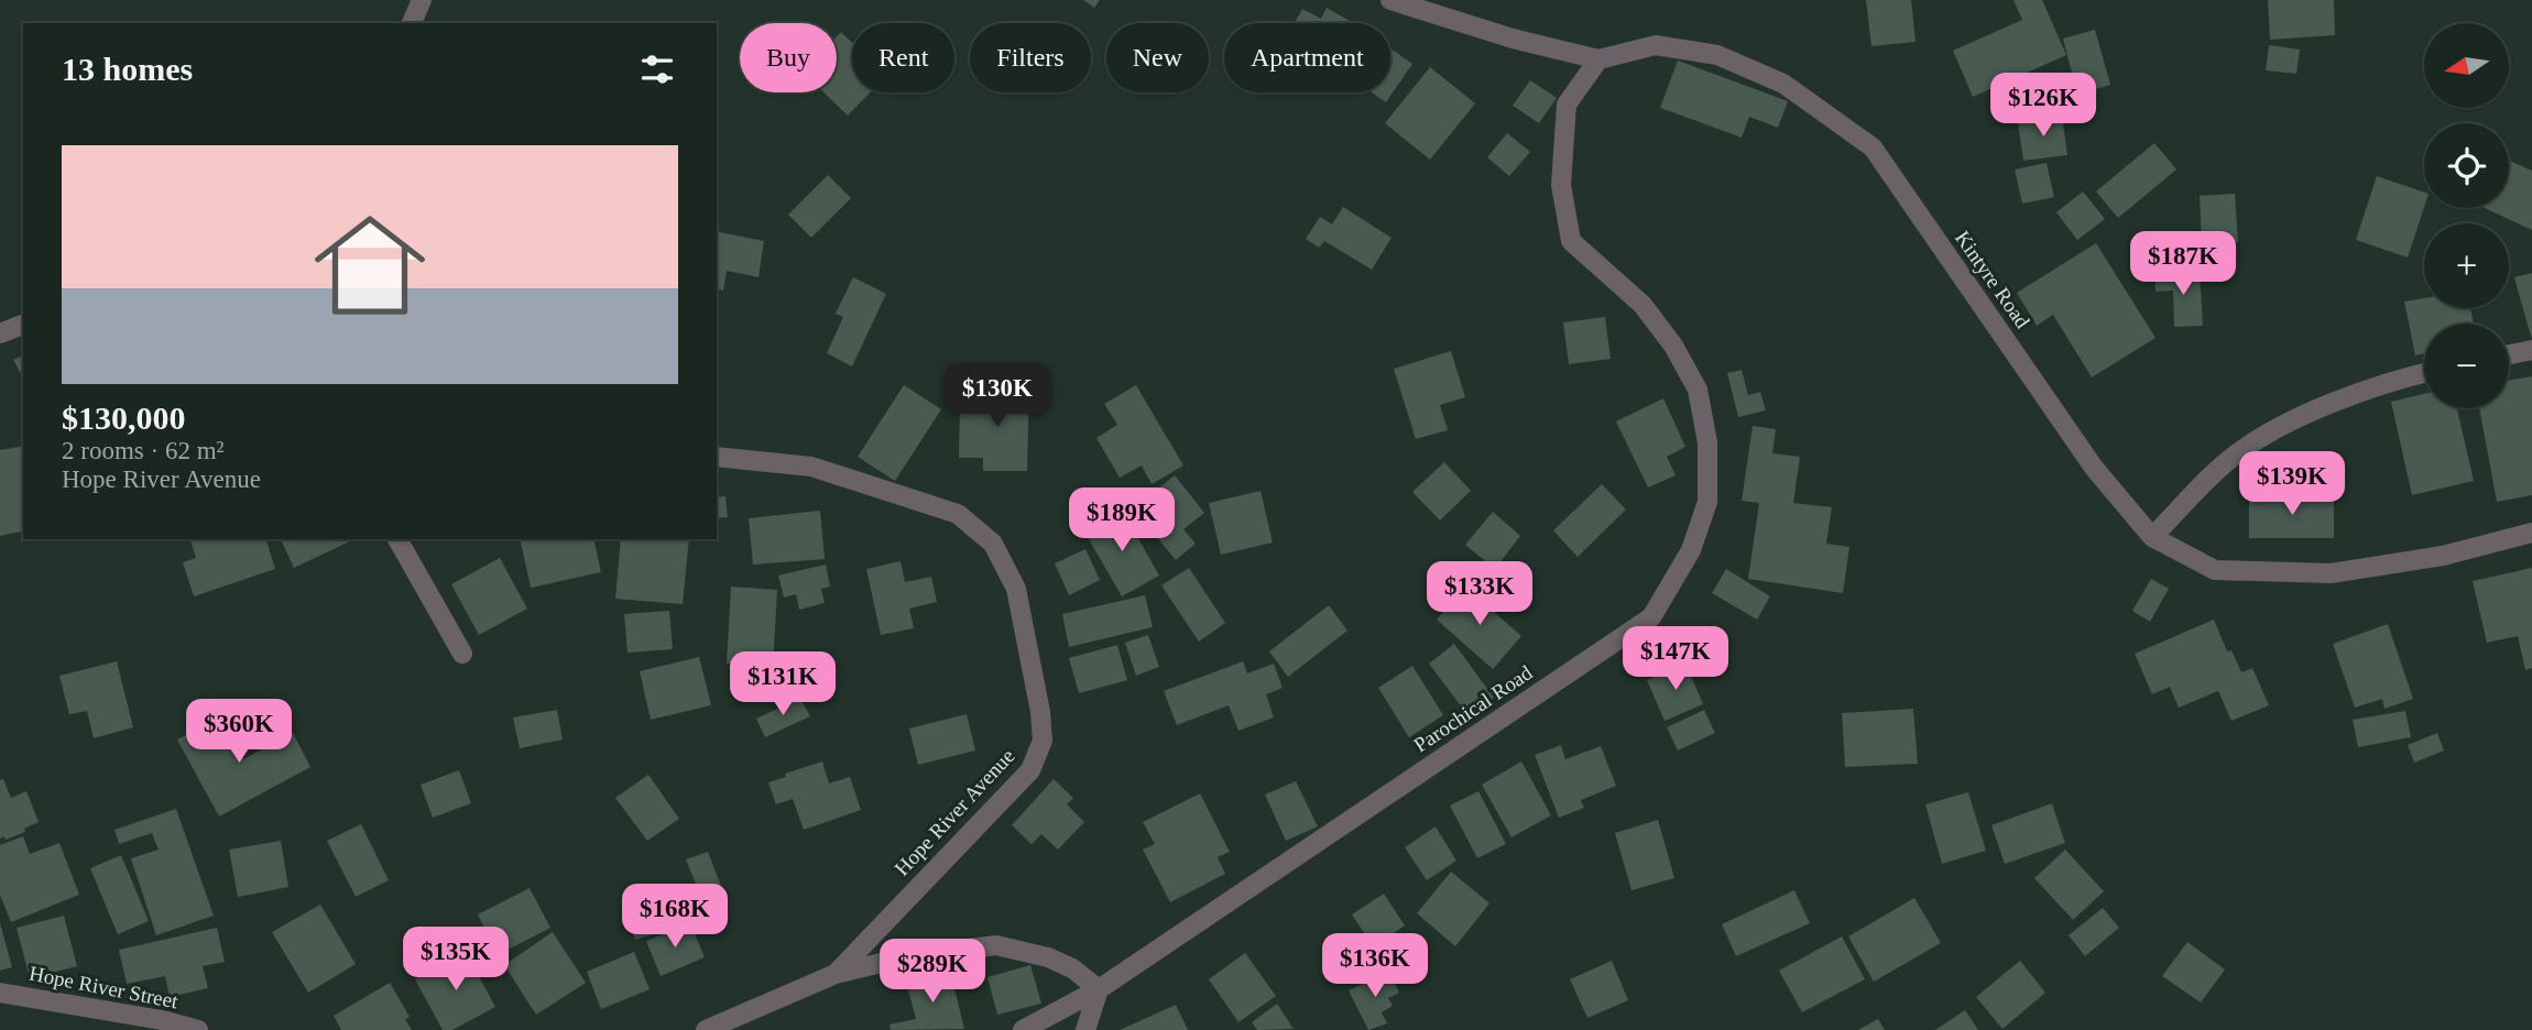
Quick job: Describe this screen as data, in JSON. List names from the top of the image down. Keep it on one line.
{"streets":{"street":["Kintyre Road","Parochical Road","Hope River Avenue","Hope River Street"]},"crossings":[["Kintyre Road","Parochical Road"]],"north":"left","page":{"map_buttons":["+","−"],"chip":["Buy","Rent","Filters","New","Apartment"],"heading":"13 homes","price":["$126K","$187K","$130K","$139K","$189K","$133K","$147K","$131K","$360K","$168K","$135K","$136K","$289K"],"list":[{"name":"$130,000","note":"2 rooms · 62 m² · Hope River Avenue"}]}}
